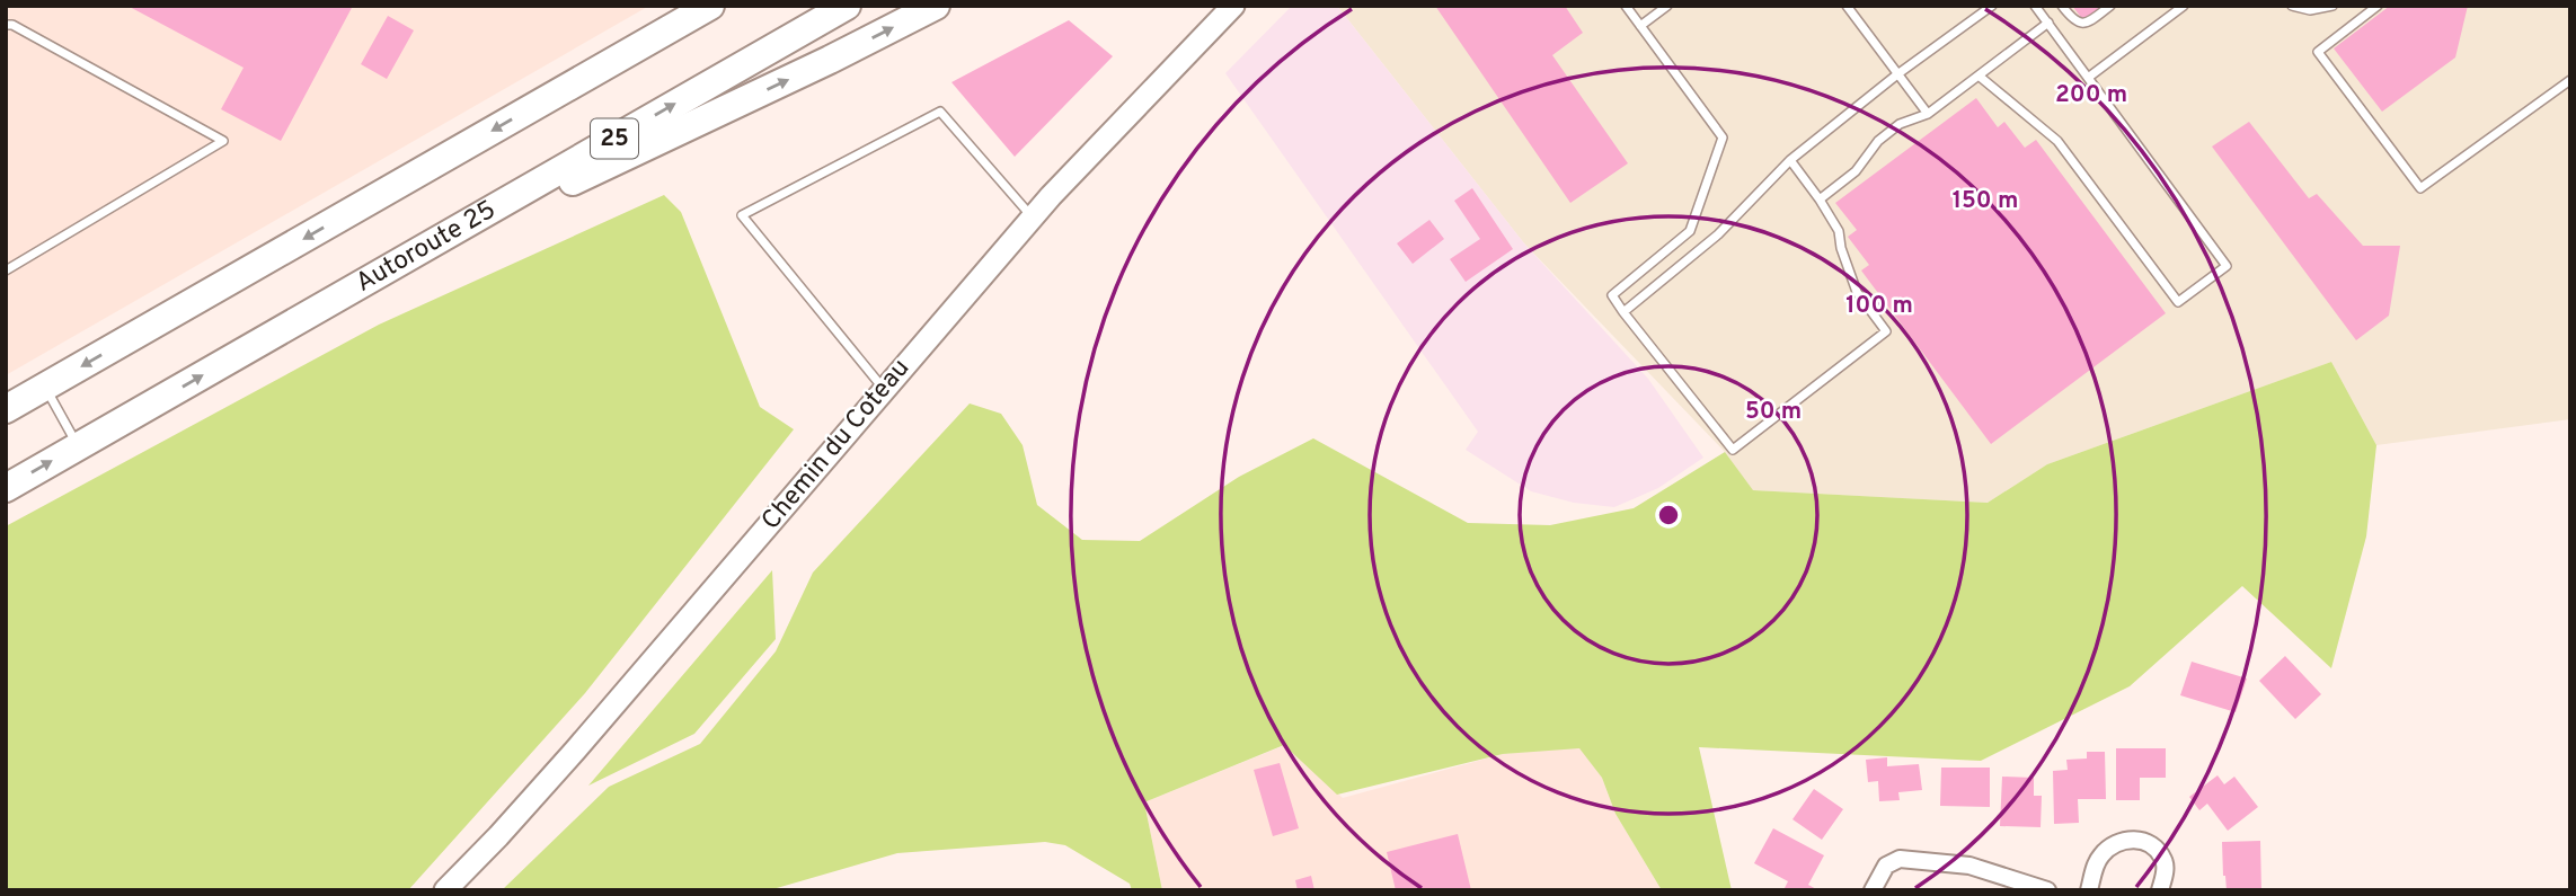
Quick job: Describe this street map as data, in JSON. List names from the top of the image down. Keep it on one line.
{"streets":{"highway":["25","Autoroute 25"],"street":["Chemin du Coteau"]},"rings":["200 m","150 m","100 m","50 m"]}
